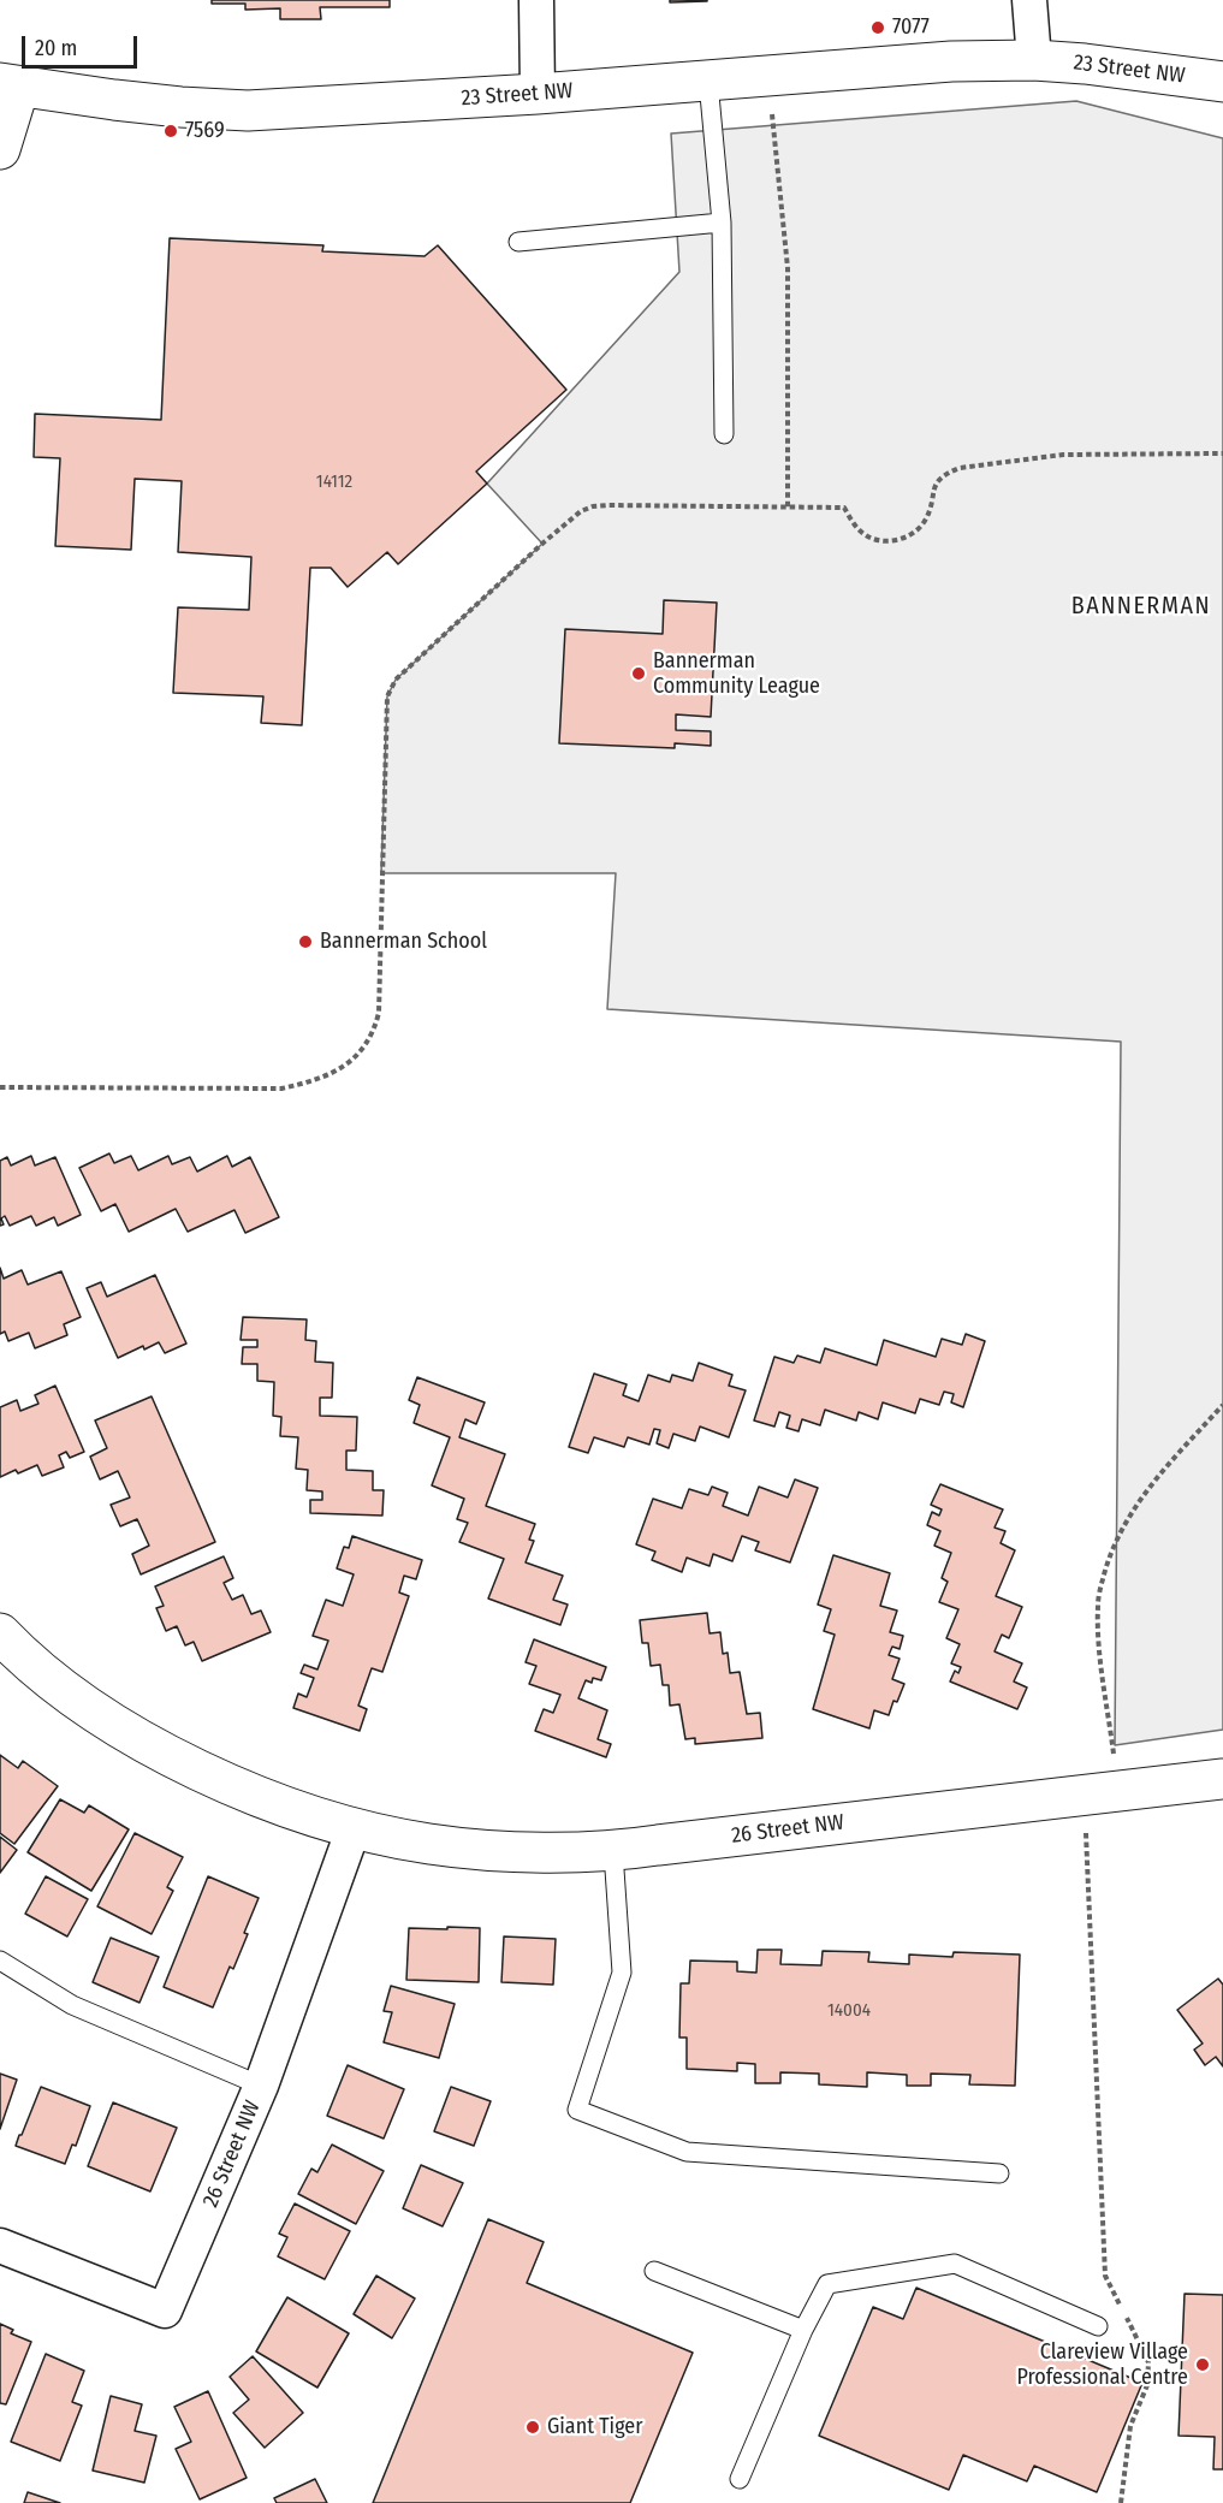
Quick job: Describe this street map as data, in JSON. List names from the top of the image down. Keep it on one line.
{"streets":{"street":["23 Street NW","26 Street NW"]},"districts":["BANNERMAN"],"places":["7077","7569","Bannerman Community League","Bannerman School","Clareview Village Professional Centre","Giant Tiger"],"house_numbers":["14112","14004"],"scale_bar":"20 m"}
